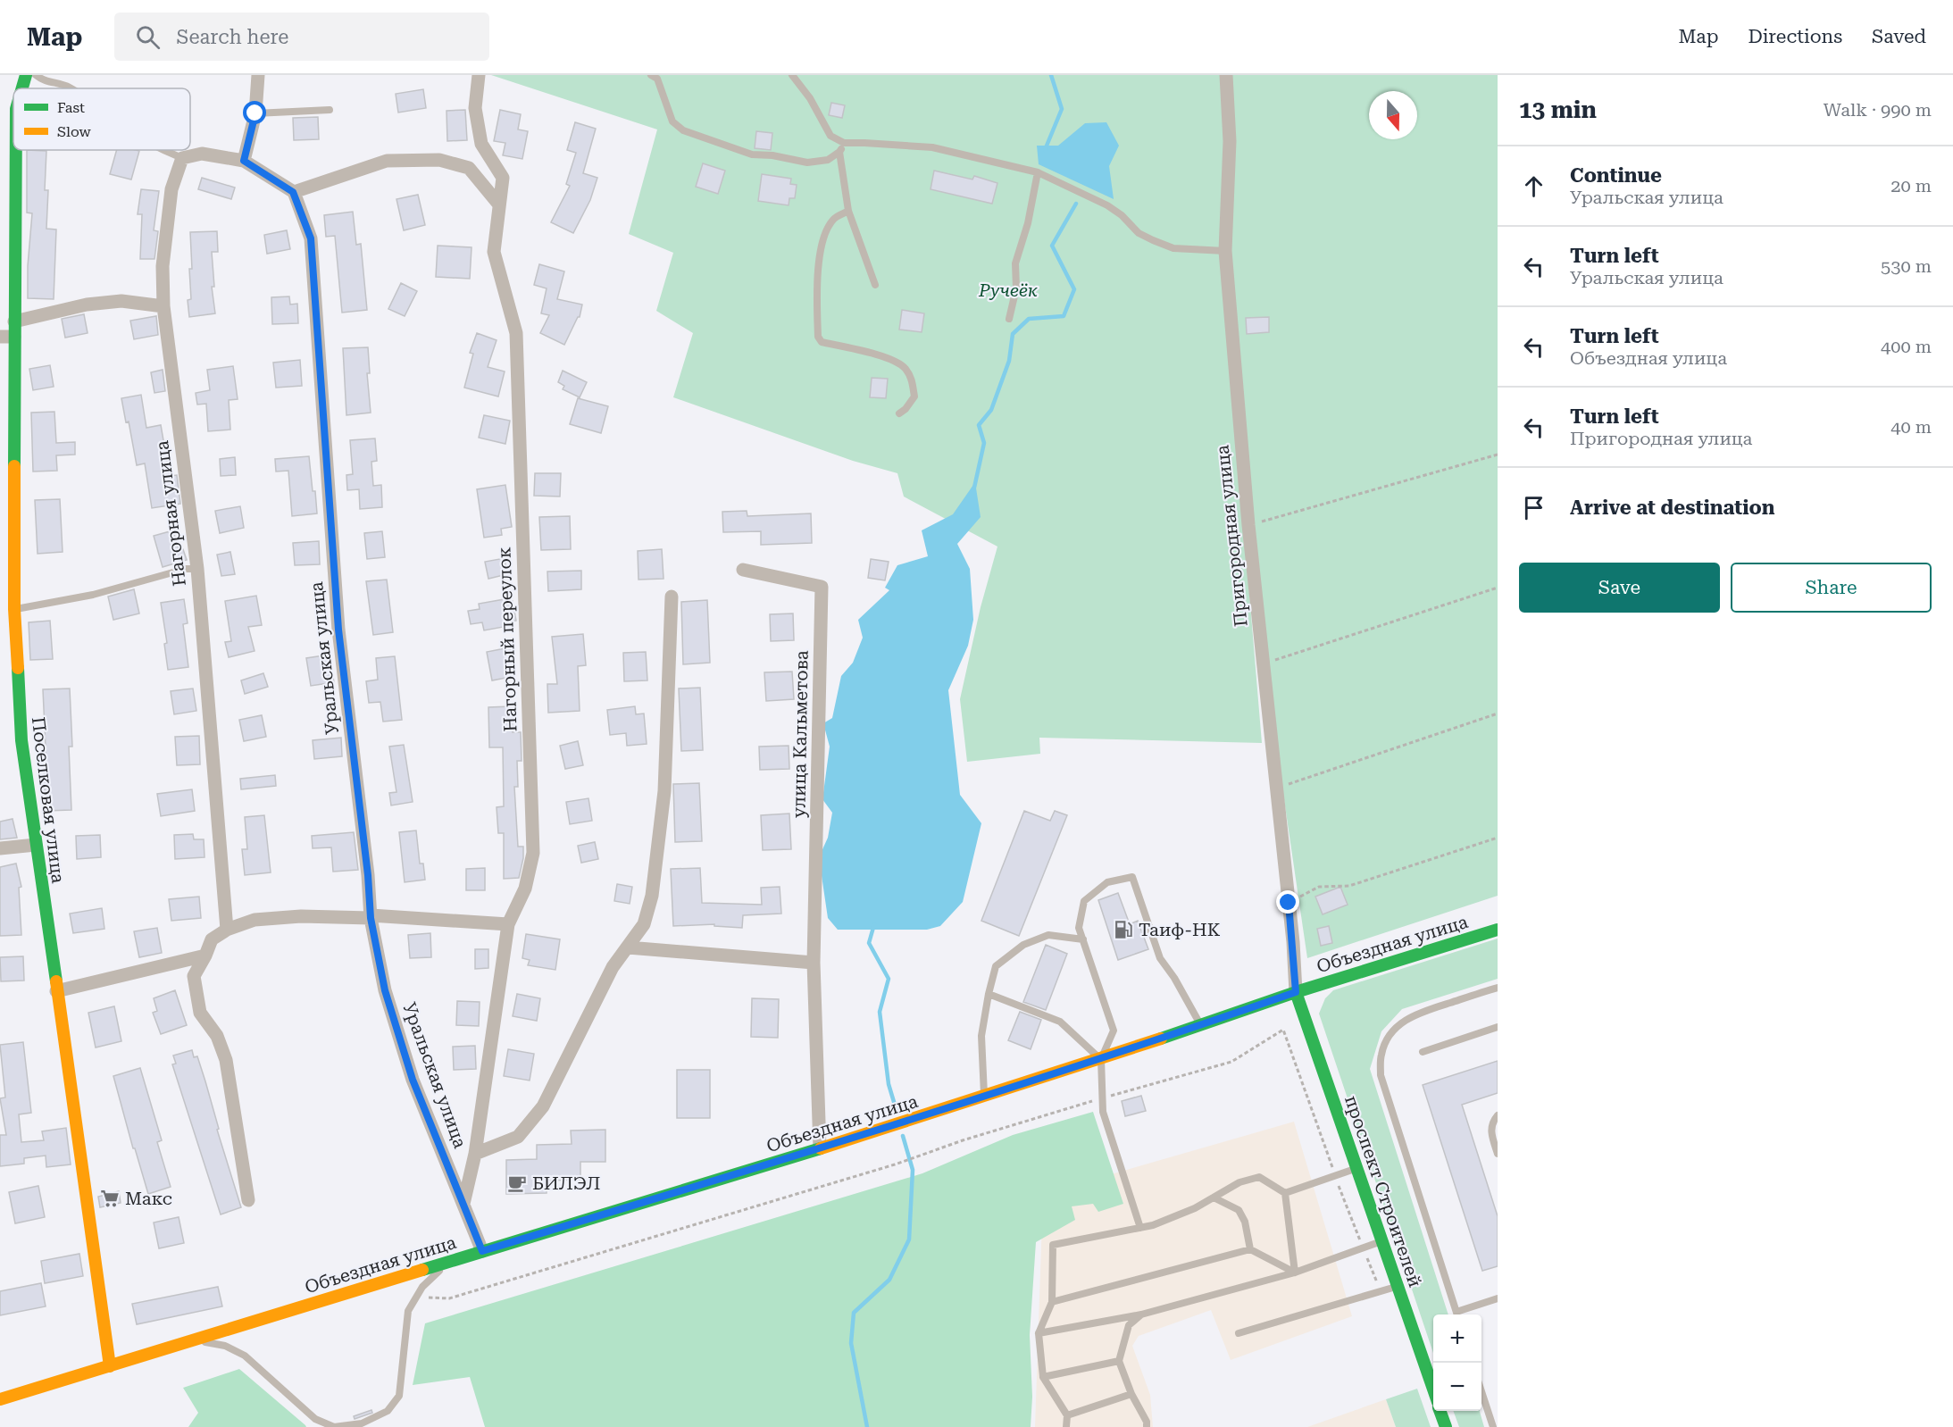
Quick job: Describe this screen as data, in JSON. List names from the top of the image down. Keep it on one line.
{"streets":{"street":["Нагорная улица","Пригородная улица","Нагорный переулок","Уральская улица","улица Кальметова","Поселковая улица","Объездная улица","проспект Строителей"]},"crossings":[["Пригородная улица","Объездная улица"],["Пригородная улица","проспект Строителей"],["Нагорный переулок","Уральская улица"],["Уральская улица","Объездная улица"],["улица Кальметова","Объездная улица"],["Поселковая улица","Объездная улица"],["Объездная улица","проспект Строителей"]],"parks":["Ручеёк"],"places":{"fuel station":["Таиф-НК"],"cafe":["БИЛЭЛ"],"supermarket":["Макс"]},"legend":["Fast","Slow"],"north":"bottom","page":{"header":"Map","search":"Search here","nav":["Map","Directions","Saved"],"heading":["13 min","Walk · 990 m"],"list":[["Continue","Уральская улица","20 m"],["Turn left","Уральская улица","530 m"],["Turn left","Объездная улица","400 m"],["Turn left","Пригородная улица","40 m"],"Arrive at destination"],"buttons":["Save","Share"],"map_buttons":["+","−"]}}
